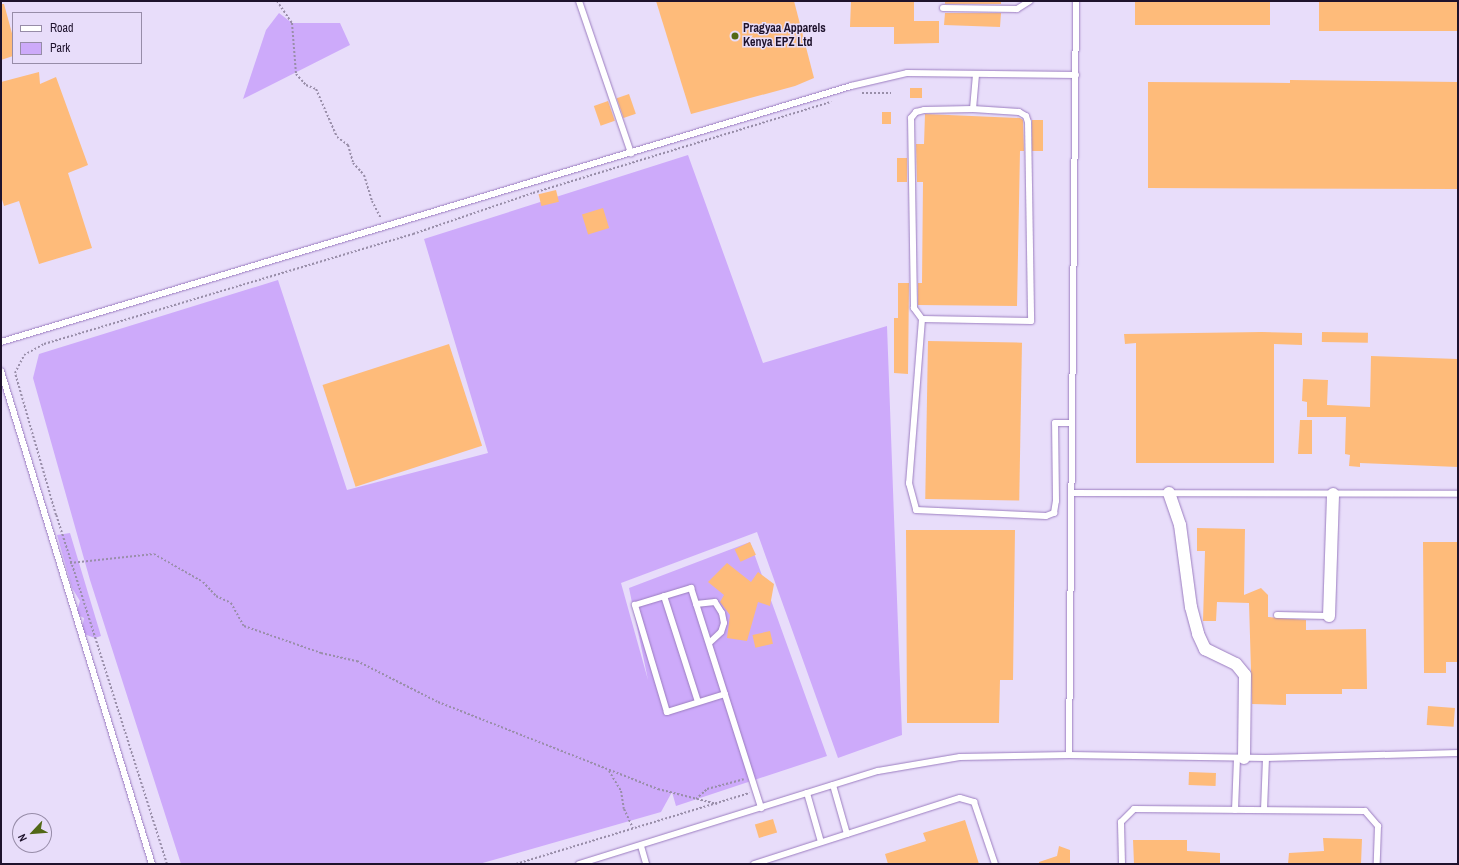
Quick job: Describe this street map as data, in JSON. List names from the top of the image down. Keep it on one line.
{"places":["Pragyaa Apparels Kenya EPZ Ltd"],"legend":["Road","Park"],"north":"bottom left"}
